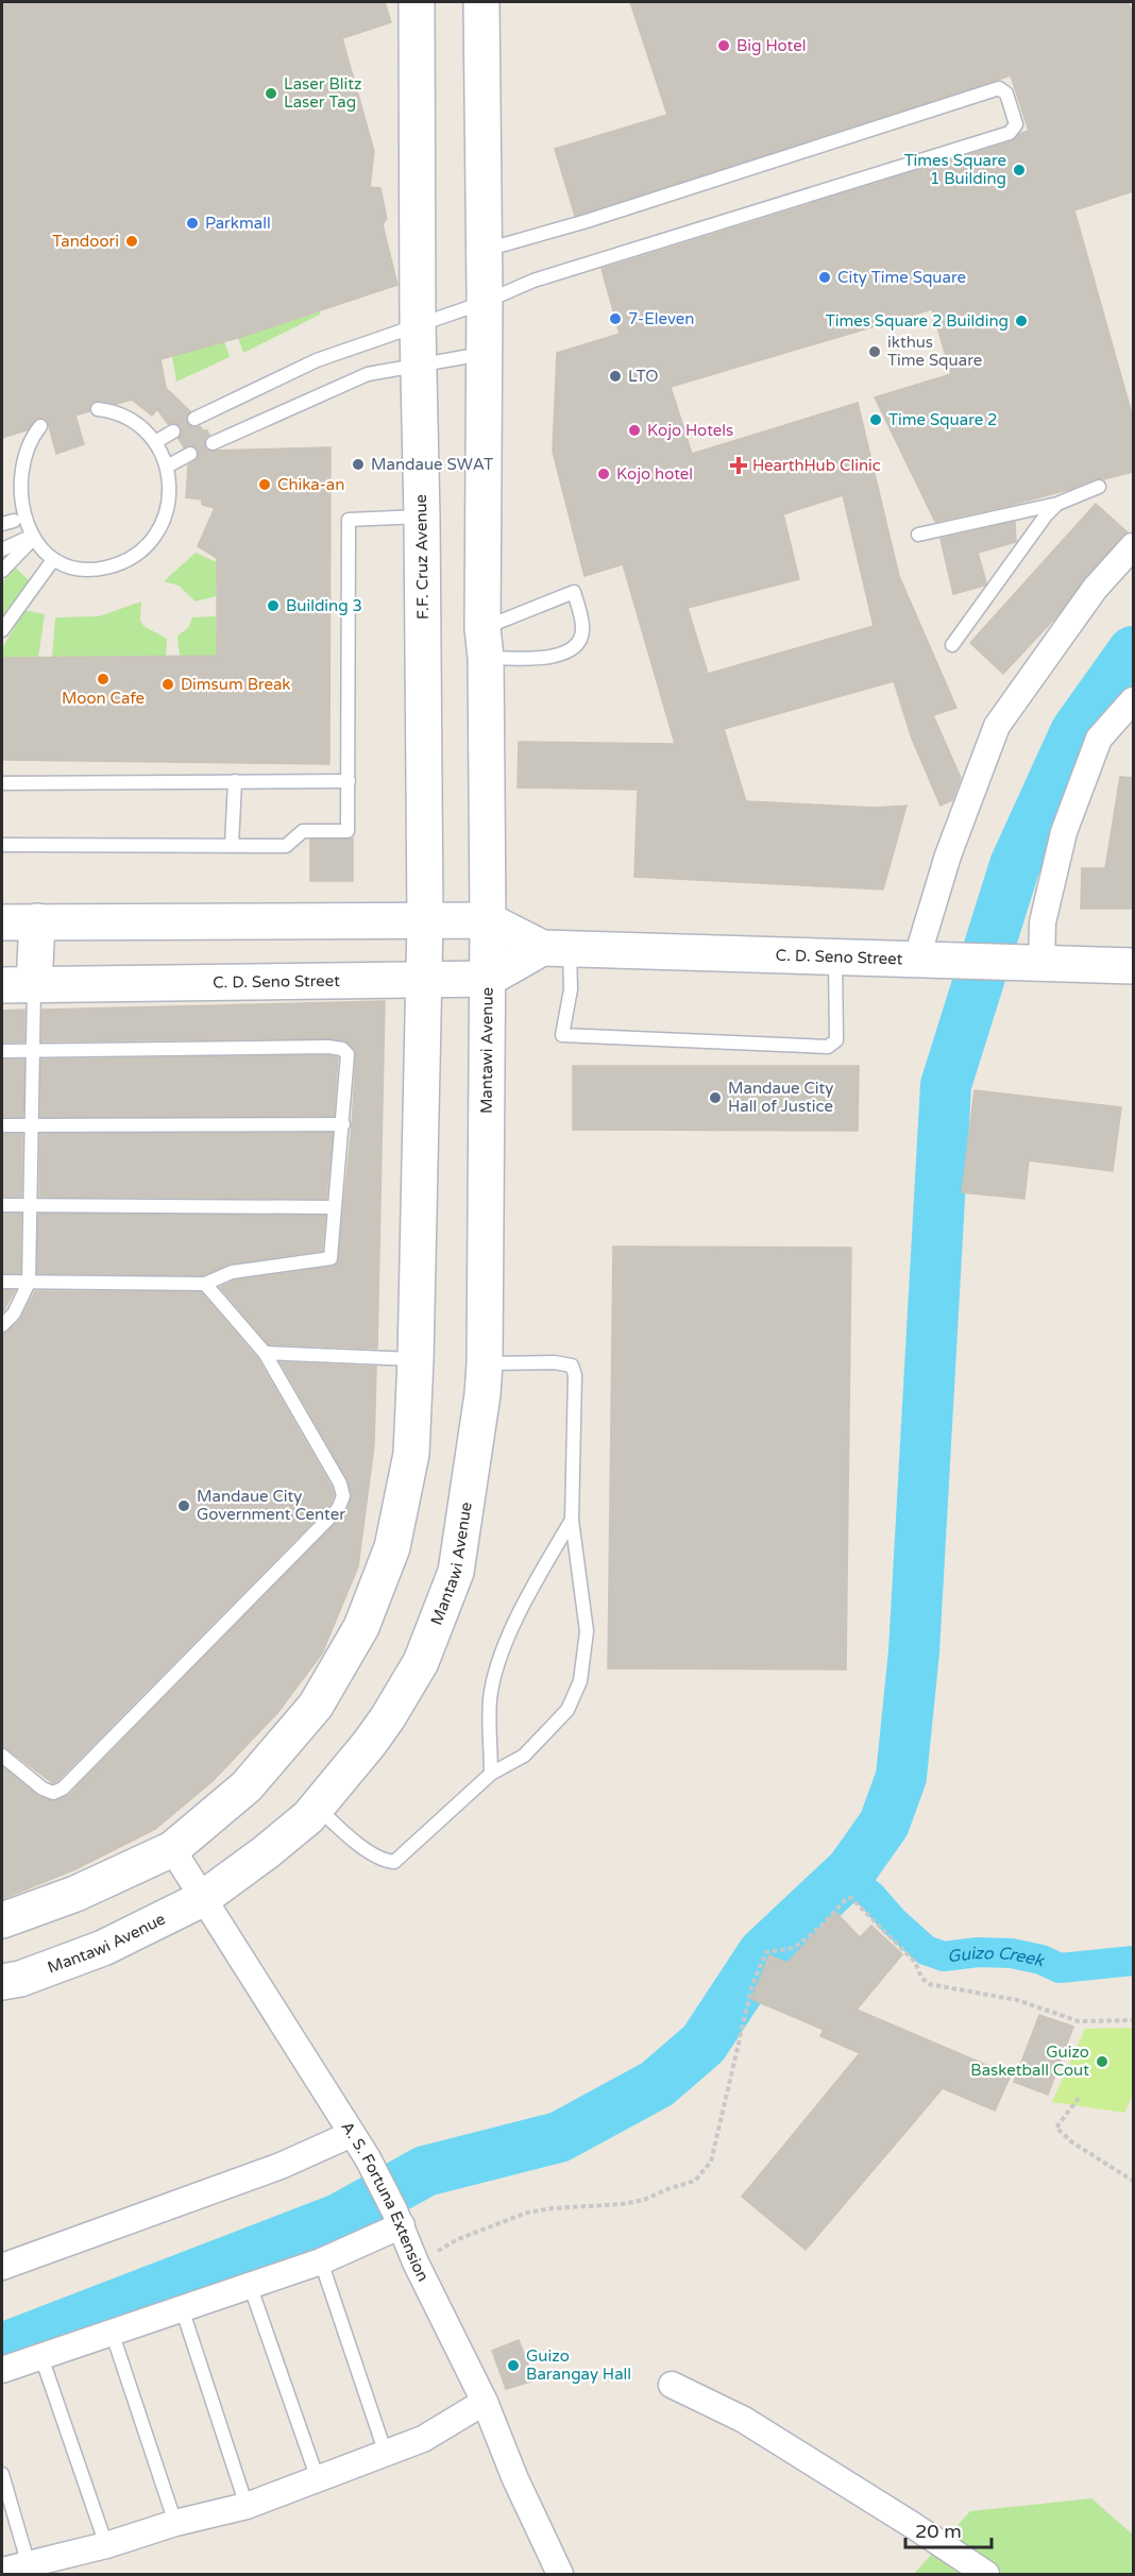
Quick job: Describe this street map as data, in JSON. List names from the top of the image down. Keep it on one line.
{"streets":{"street":["F.F. Cruz Avenue","C. D. Seno Street","Mantawi Avenue","A. S. Fortuna Extension"]},"crossings":[["F.F. Cruz Avenue","C. D. Seno Street"],["C. D. Seno Street","Mantawi Avenue"],["Mantawi Avenue","A. S. Fortuna Extension"]],"water":["Guizo Creek"],"places":{"other":["Big Hotel","Laser Blitz Laser Tag","Times Square 1 Building","Parkmall","Tandoori","City Time Square","7-Eleven","Times Square 2 Building","ikthus Time Square","LTO","Time Square 2","Kojo Hotels","Mandaue SWAT","Kojo hotel","Chika-an","Building 3","Moon Cafe","Dimsum Break","Mandaue City Hall of Justice","Mandaue City Government Center","Guizo Basketball Cout","Guizo Barangay Hall"],"health":["HearthHub Clinic"]},"scale_bar":"20 m"}
